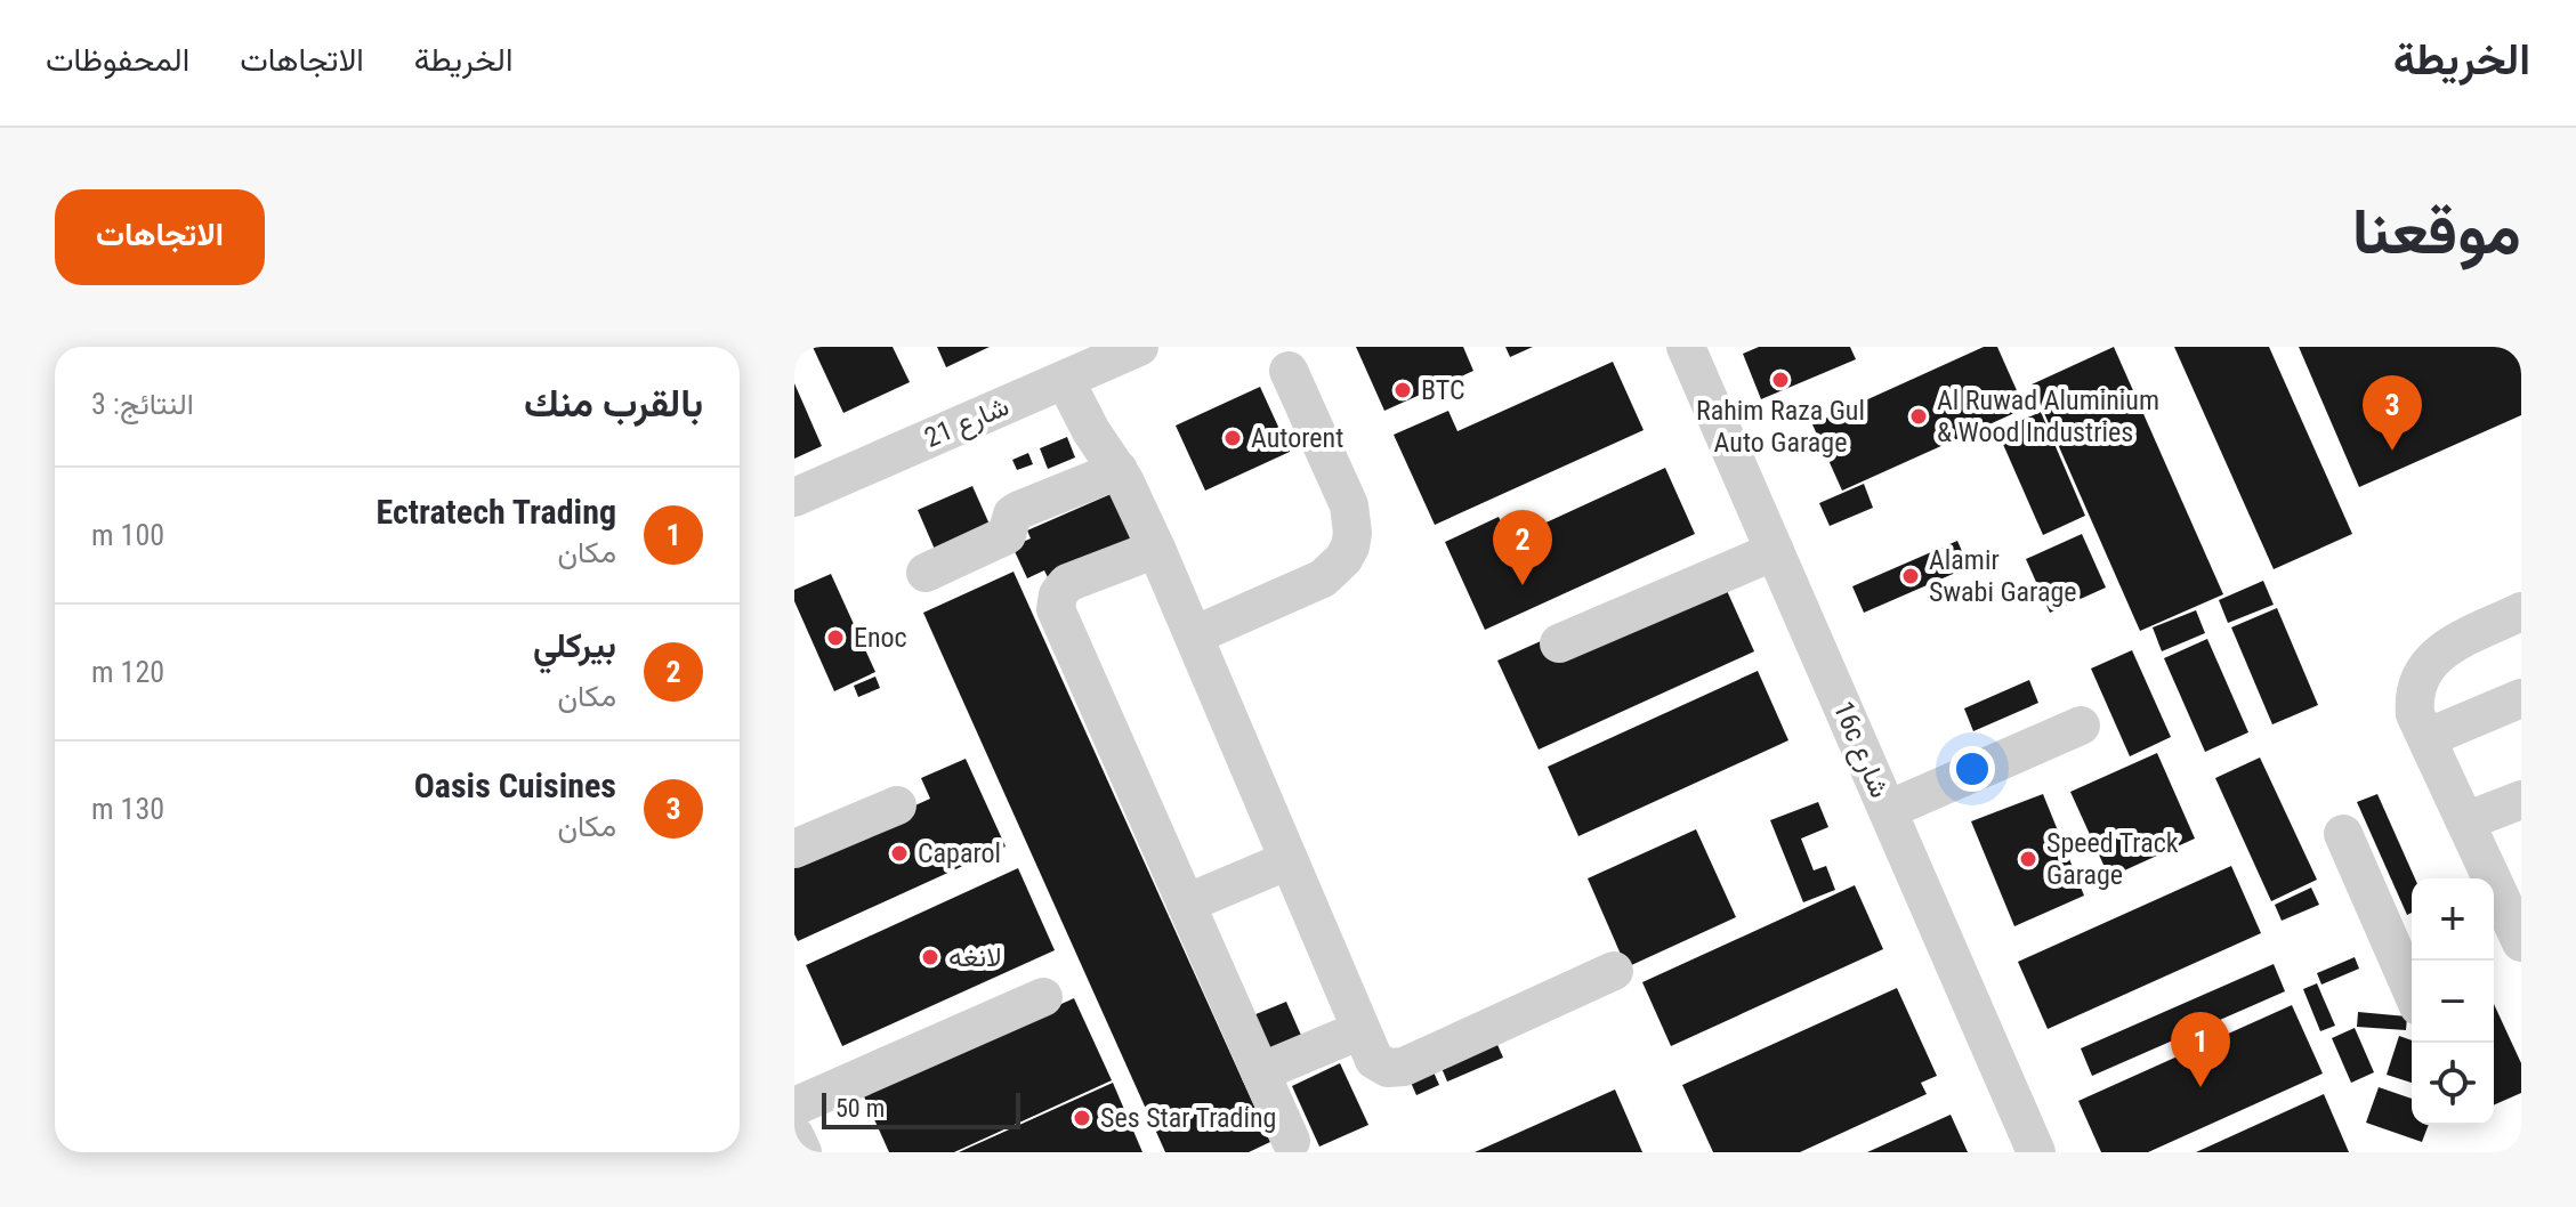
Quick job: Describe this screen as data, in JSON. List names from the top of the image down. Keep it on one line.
{"streets":{"street":["شارع 21","16c شارع"]},"places":["Rahim Raza Gul Auto Garage","BTC","Al Ruwad Aluminium & Wood Industries","Autorent","Alamir Swabi Garage","Enoc","Caparol","Speed Track Garage","لانغه","Ses Star Trading"],"scale_bar":"50 m","page":{"header":"الخريطة","nav":["الخريطة","الاتجاهات","المحفوظات"],"title":"موقعنا","buttons":"الاتجاهات","heading":["بالقرب منك","النتائج: 3"],"pins":["3","2","1"],"list":[{"mark":"1","name":"Ectratech Trading","note":"مكان","value":"100 m"},{"mark":"2","name":"بيركلي","note":"مكان","value":"120 m"},{"mark":"3","name":"Oasis Cuisines","note":"مكان","value":"130 m"}],"map_buttons":["+","−"],"scale":"50 m"}}
